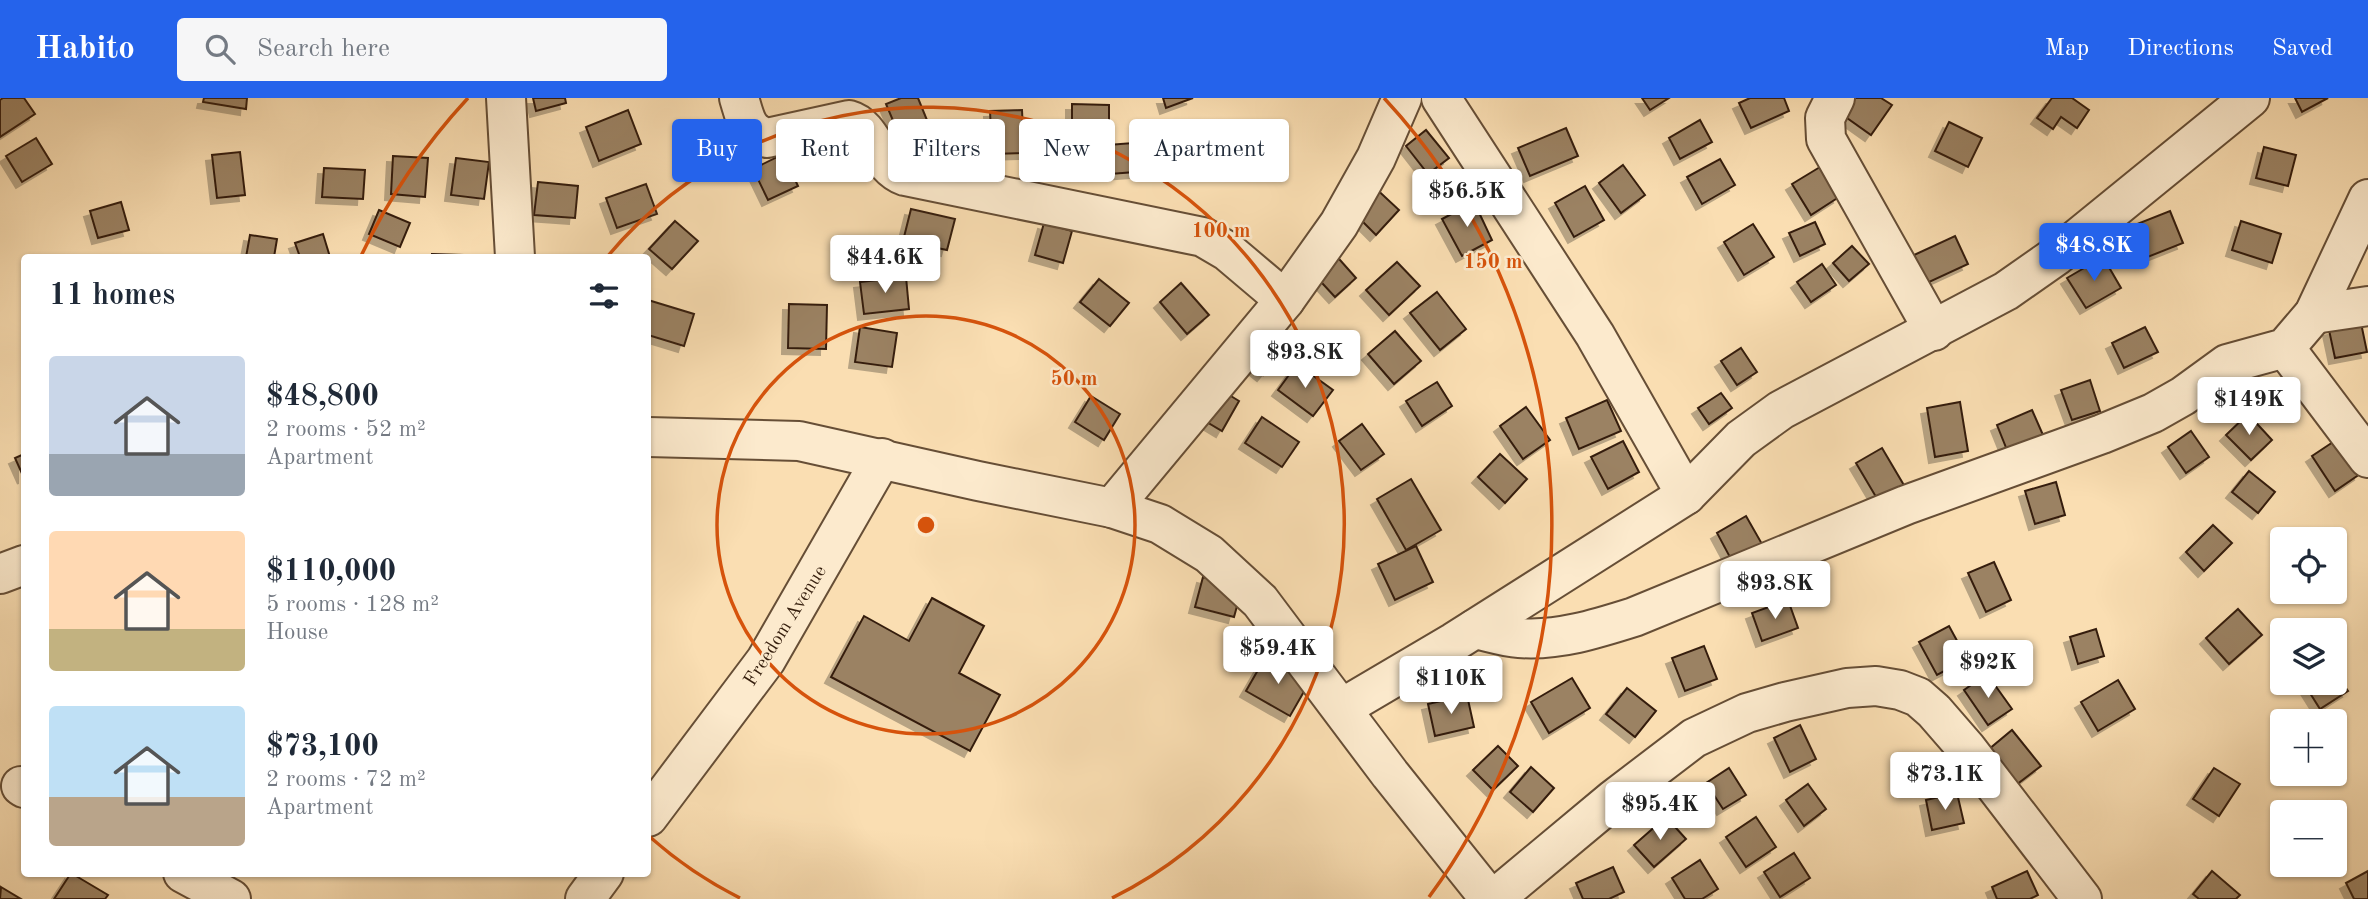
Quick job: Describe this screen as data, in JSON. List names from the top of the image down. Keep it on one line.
{"streets":{"street":["Freedom Avenue"]},"page":{"header":"Habito","search":"Search here","nav":["Map","Directions","Saved"],"chip":["Buy","Rent","Filters","New","Apartment"],"price":["$56.5K","$48.8K","$44.6K","$93.8K","$149K","$93.8K","$59.4K","$92K","$110K","$73.1K","$95.4K"],"heading":"11 homes","list":[{"name":"$48,800","note":"2 rooms · 52 m² · Apartment"},{"name":"$110,000","note":"5 rooms · 128 m² · House"},{"name":"$73,100","note":"2 rooms · 72 m² · Apartment"}],"map_buttons":["+","−"]},"rings":["100 m","150 m","50 m"]}
